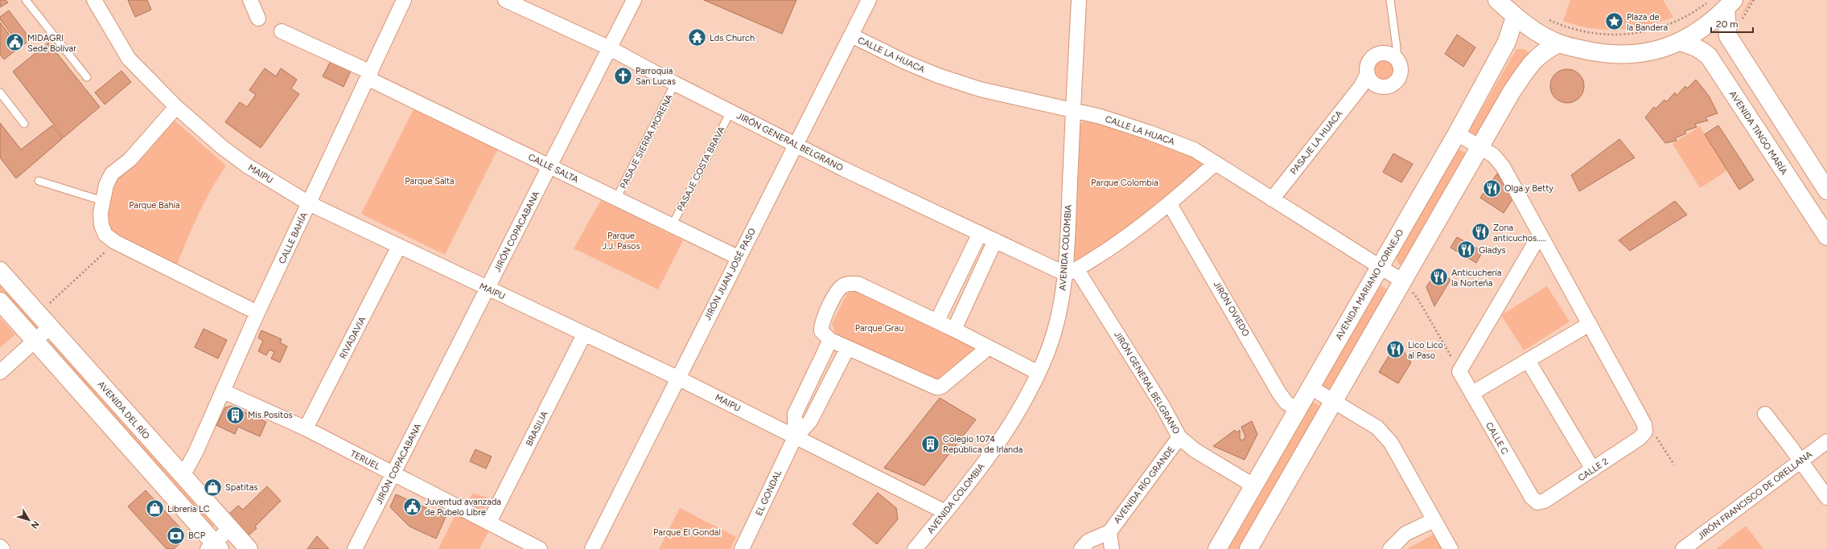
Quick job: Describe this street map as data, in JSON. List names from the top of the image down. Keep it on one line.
{"streets":{"main road":["AVENIDA TINGO MARÍA","AVENIDA MARIANO CORNEJO","AVENIDA DEL RÍO"],"street":["CALLE LA HUACA","JIRÓN GENERAL BELGRANO","PASAJE LA HUACA","CALLE SALTA","MAIPU","JIRÓN COPACABANA","CALLE BAHÍA","AVENIDA COLOMBIA","JIRÓN JUAN JOSÉ PASO","JIRÓN OVIEDO","RIVADAVIA","BRASILIA","CALLE C","TERUEL","CALLE 2","AVENIDA RÍO GRANDE","EL GONDAL","JIRÓN FRANCISCO DE ORELLANA"],"lane":["PASAJE SIERRA MORENA","PASAJE COSTA BRAVA"]},"crossings":[["CALLE LA HUACA","PASAJE LA HUACA"],["CALLE LA HUACA","AVENIDA COLOMBIA"],["CALLE LA HUACA","JIRÓN JUAN JOSÉ PASO"],["CALLE LA HUACA","AVENIDA MARIANO CORNEJO"],["PASAJE SIERRA MORENA","JIRÓN GENERAL BELGRANO"],["PASAJE SIERRA MORENA","CALLE SALTA"],["JIRÓN GENERAL BELGRANO","PASAJE COSTA BRAVA"],["JIRÓN GENERAL BELGRANO","JIRÓN COPACABANA"],["JIRÓN GENERAL BELGRANO","AVENIDA COLOMBIA"],["JIRÓN GENERAL BELGRANO","JIRÓN JUAN JOSÉ PASO"],["JIRÓN GENERAL BELGRANO","AVENIDA MARIANO CORNEJO"],["JIRÓN GENERAL BELGRANO","AVENIDA RÍO GRANDE"],["CALLE SALTA","PASAJE COSTA BRAVA"],["CALLE SALTA","JIRÓN COPACABANA"],["CALLE SALTA","CALLE BAHÍA"],["CALLE SALTA","JIRÓN JUAN JOSÉ PASO"],["MAIPU","JIRÓN COPACABANA"],["MAIPU","CALLE BAHÍA"],["MAIPU","AVENIDA COLOMBIA"],["MAIPU","JIRÓN JUAN JOSÉ PASO"],["MAIPU","RIVADAVIA"],["MAIPU","BRASILIA"],["MAIPU","EL GONDAL"],["JIRÓN COPACABANA","TERUEL"],["CALLE BAHÍA","AVENIDA DEL RÍO"],["CALLE BAHÍA","TERUEL"],["AVENIDA MARIANO CORNEJO","JIRÓN OVIEDO"],["RIVADAVIA","TERUEL"],["BRASILIA","TERUEL"],["CALLE C","CALLE 2"]],"parks":["Parque Salta","Parque Colombia","Parque Bahía","Parque J.J. Pasos","Parque Grau","Parque El Gondal"],"places":{"place":["Plaza de la Bandera"],"temple":["Lds Church"],"public building":["MIDAGRI Sede Bolívar","Juventud avanzada de Pubelo Libre"],"church":["Parroquia San Lucas"],"restaurant":["Olga y Betty","Zona anticuchos.....","Gladys","Anticuchería la Norteña","Lico Lico al Paso"],"building":["Mis Positos","Colegio 1074 República de Irlanda"],"shop":["Spatitas","Libreria LC"],"bank":["BCP"]},"scale_bar":"20 m","north":"bottom right"}
